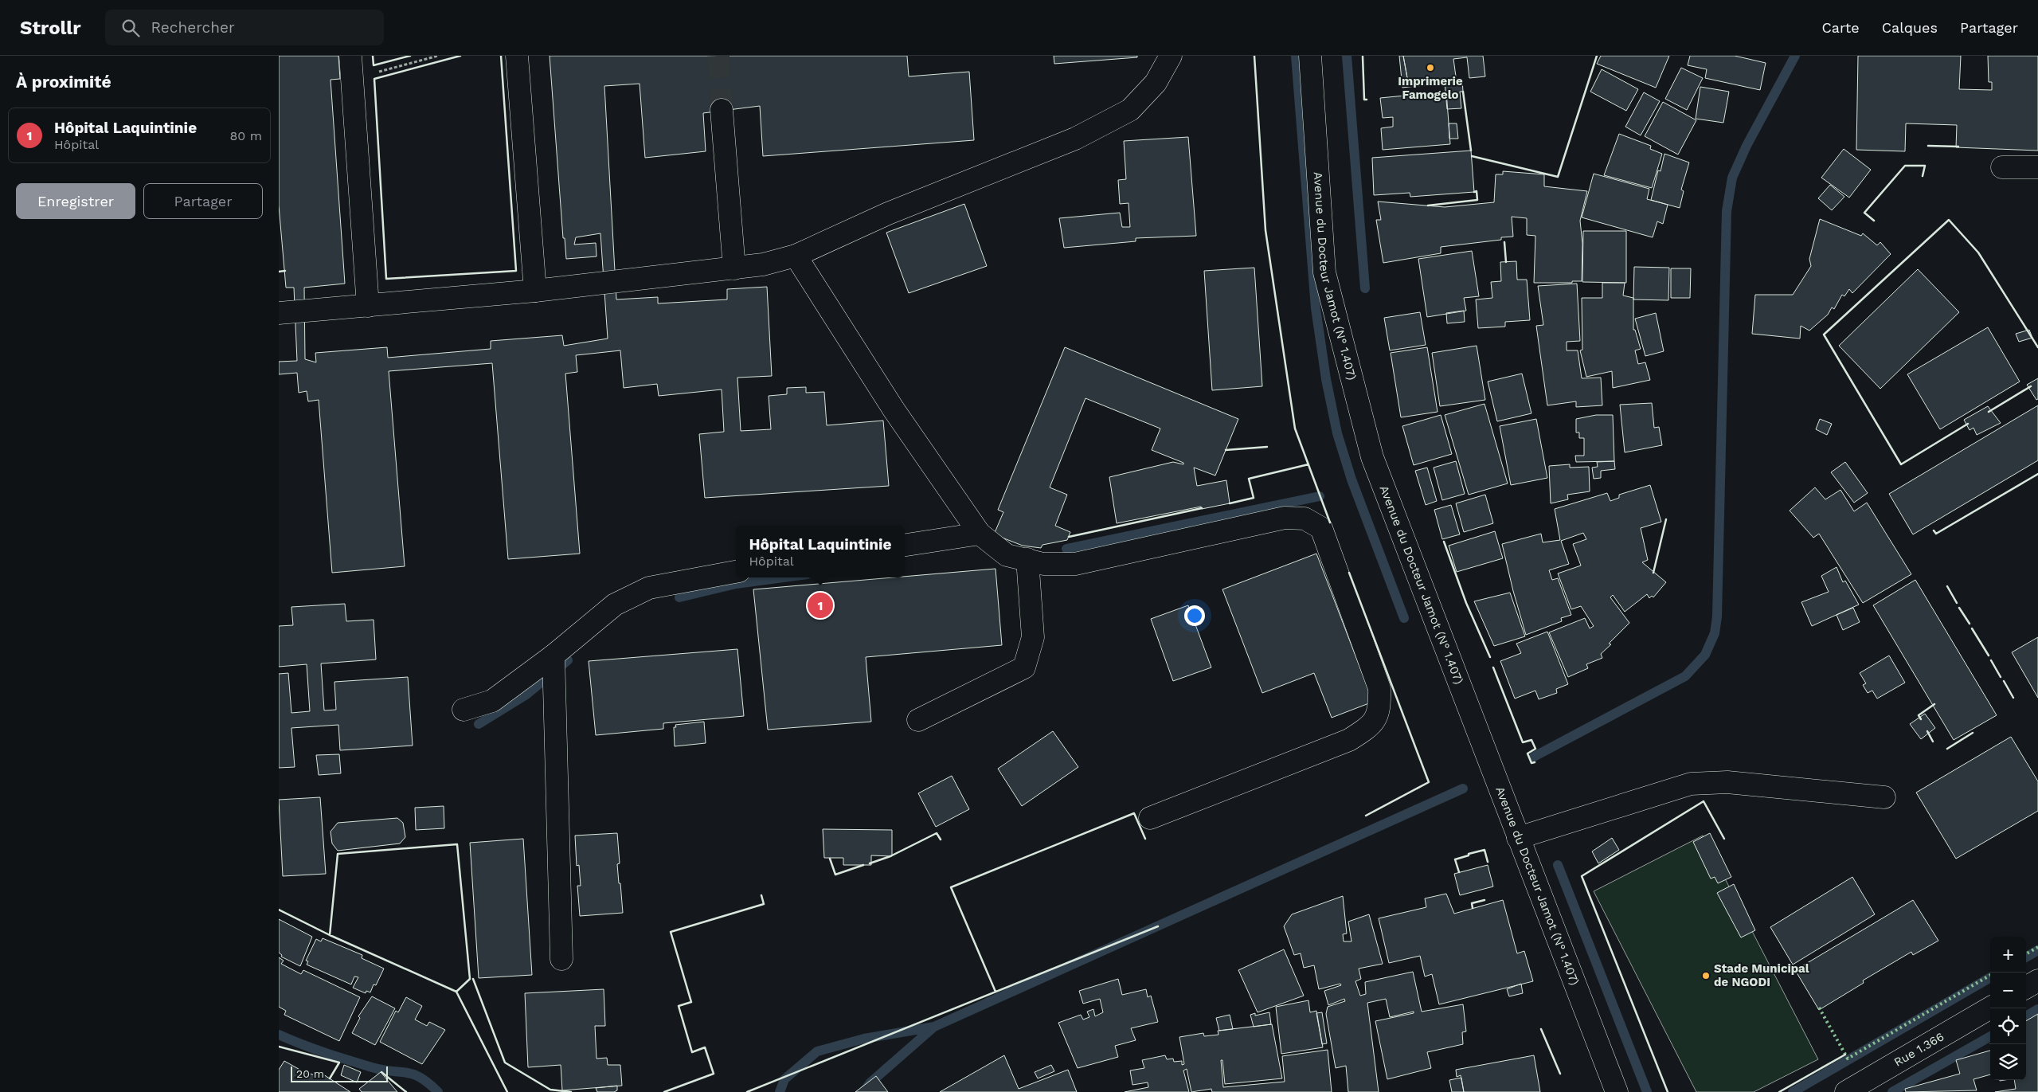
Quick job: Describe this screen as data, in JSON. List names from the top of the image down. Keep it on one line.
{"streets":{"main road":["Avenue du Docteur Jamot (N° 1.407)","Rue 1.366"]},"places":["Imprimerie Famogelo","Stade Municipal de NGODI"],"scale_bar":"20 m","page":{"header":"Strollr","search":"Rechercher","nav":["Carte","Calques","Partager"],"heading":"À proximité","list":[{"mark":"1","name":"Hôpital Laquintinie","note":"Hôpital","value":"80 m"}],"buttons":["Enregistrer","Partager"],"popup":["Hôpital Laquintinie","Hôpital"],"pins":"1","map_buttons":["+","−"],"scale":"20 m"}}
